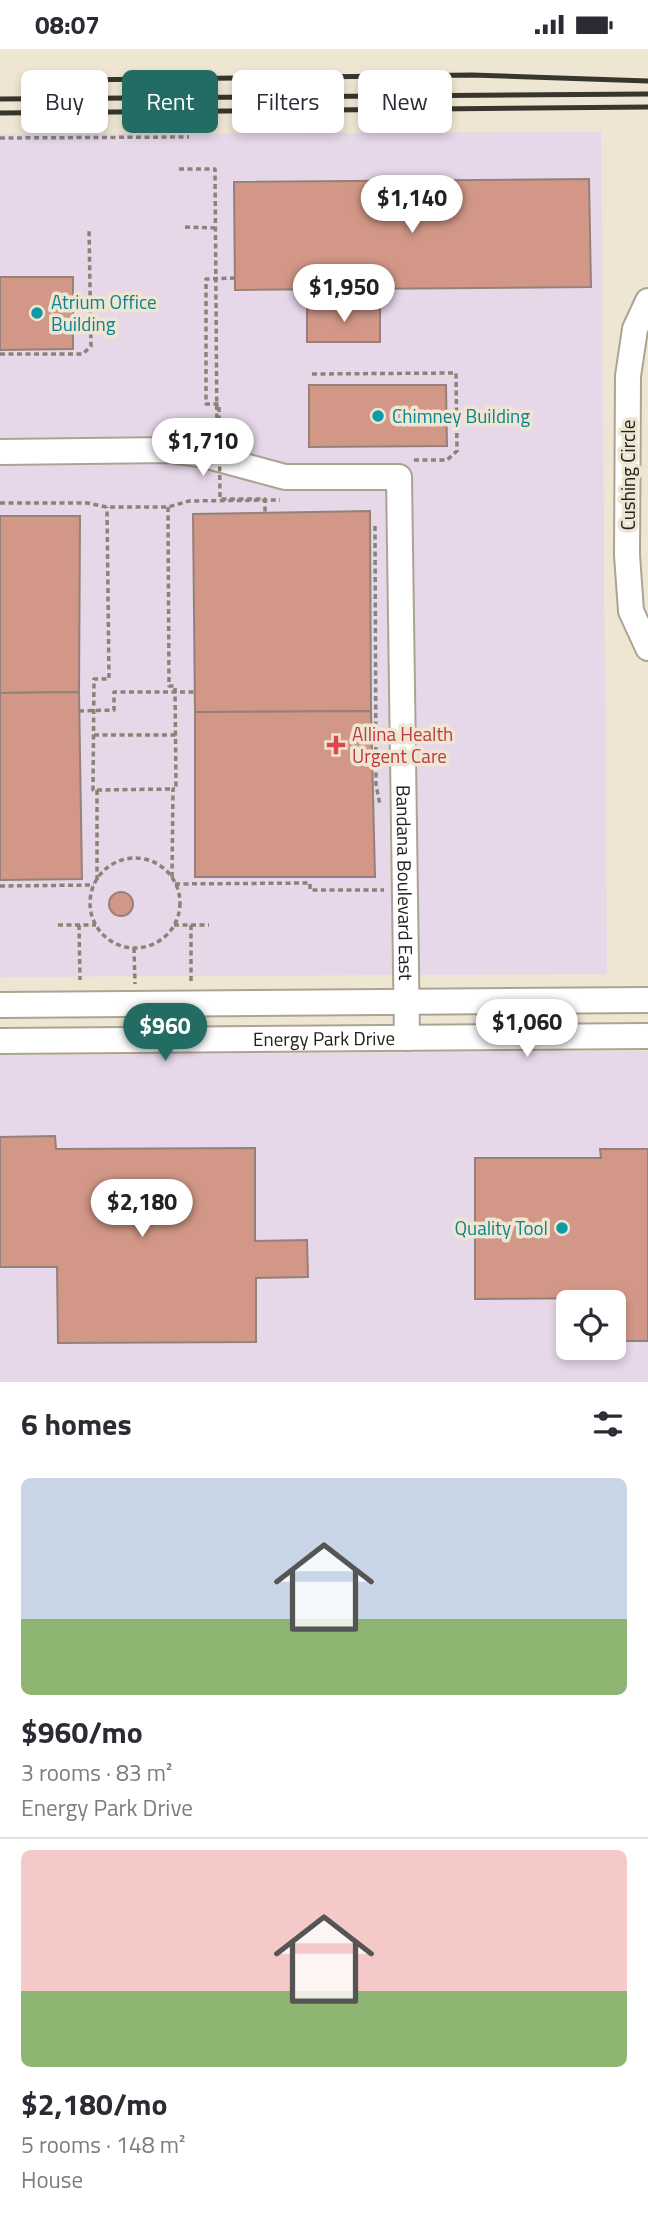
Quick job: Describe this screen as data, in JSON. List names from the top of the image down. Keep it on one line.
{"streets":{"street":["Cushing Circle","Bandana Boulevard East","Energy Park Drive"]},"crossings":[["Bandana Boulevard East","Energy Park Drive"]],"places":{"other":["Atrium Office Building","Chimney Building","Quality Tool"],"health":["Allina Health Urgent Care"]},"page":{"status":"08:07","chip":["Buy","Rent","Filters","New"],"price":["$1,140","$1,950","$1,710","$1,060","$960","$2,180"],"heading":"6 homes","list":[{"name":"$960/mo","note":"3 rooms · 83 m² · Energy Park Drive"},{"name":"$2,180/mo","note":"5 rooms · 148 m² · House"}]}}
